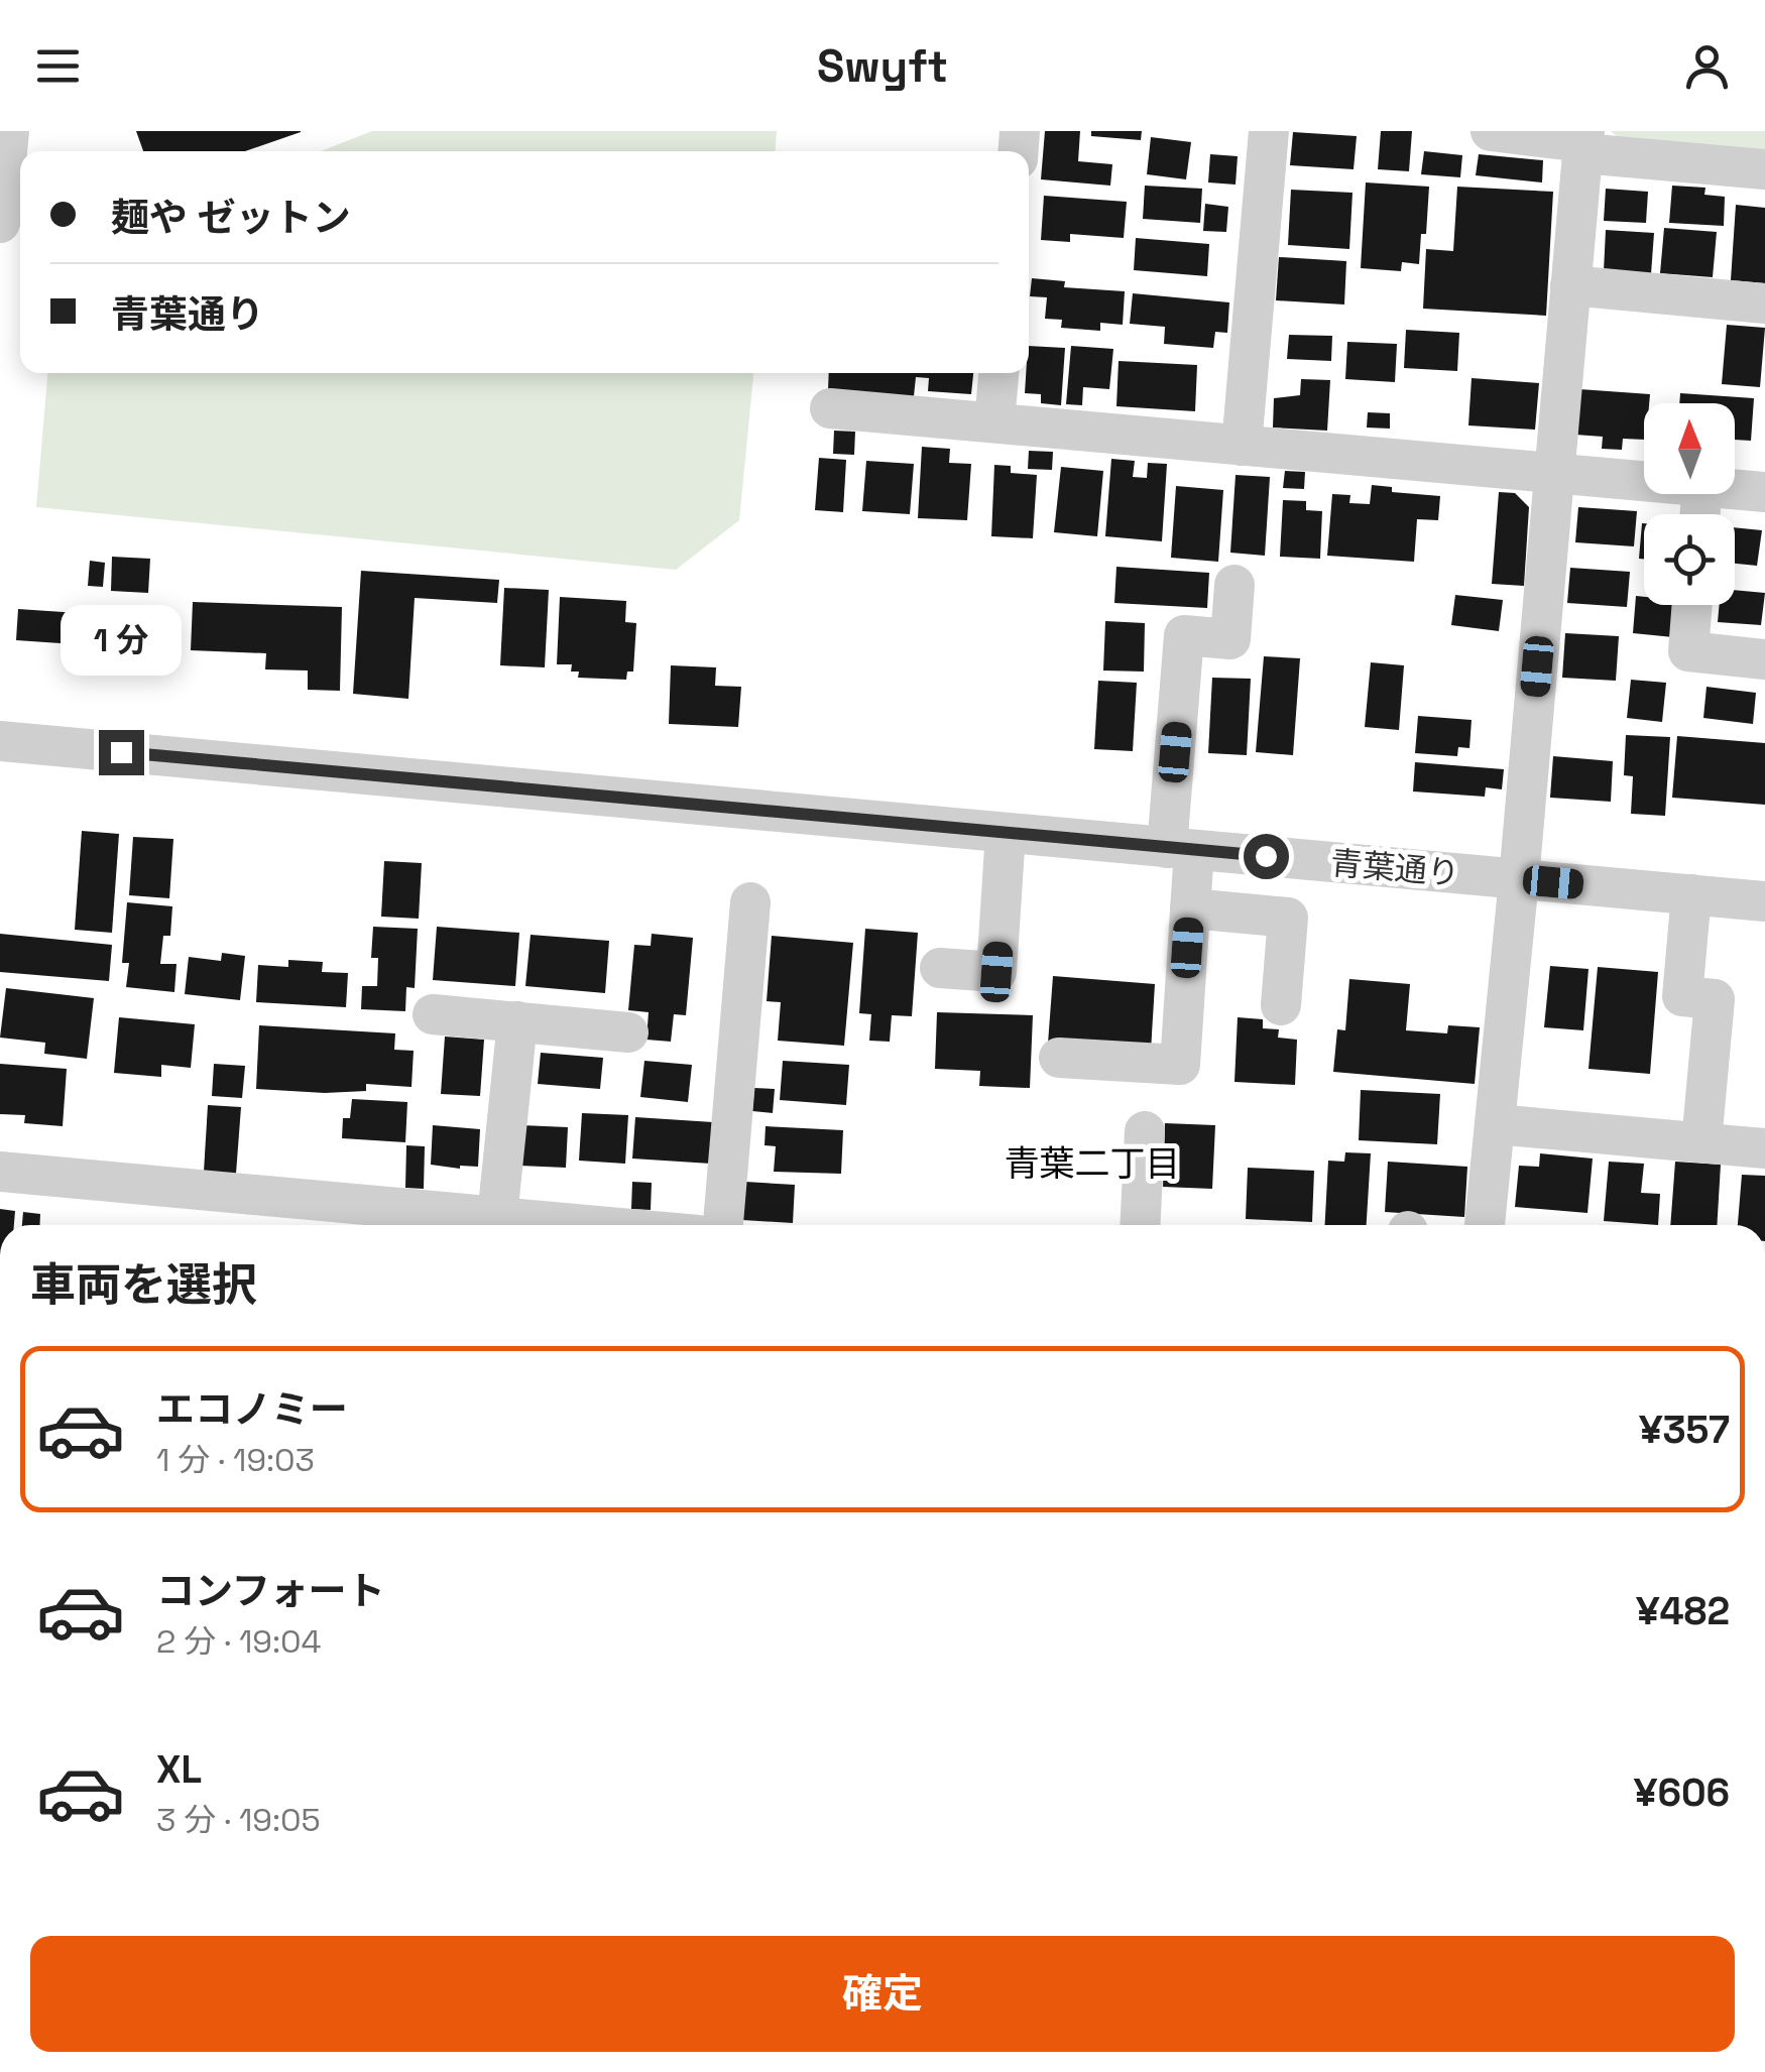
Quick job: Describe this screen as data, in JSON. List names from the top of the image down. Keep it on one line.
{"streets":{"street":["青葉通り"]},"districts":["青葉二丁目"],"north":"top","page":{"header":"Swyft","banner":["麺や ゼットン","青葉通り"],"bubble":"1 分","heading":"車両を選択","list":[{"name":"エコノミー","note":"1 分 · 19:03","value":"¥357"},{"name":"コンフォート","note":"2 分 · 19:04","value":"¥482"},{"name":"XL","note":"3 分 · 19:05","value":"¥606"}],"buttons":"確定"}}
